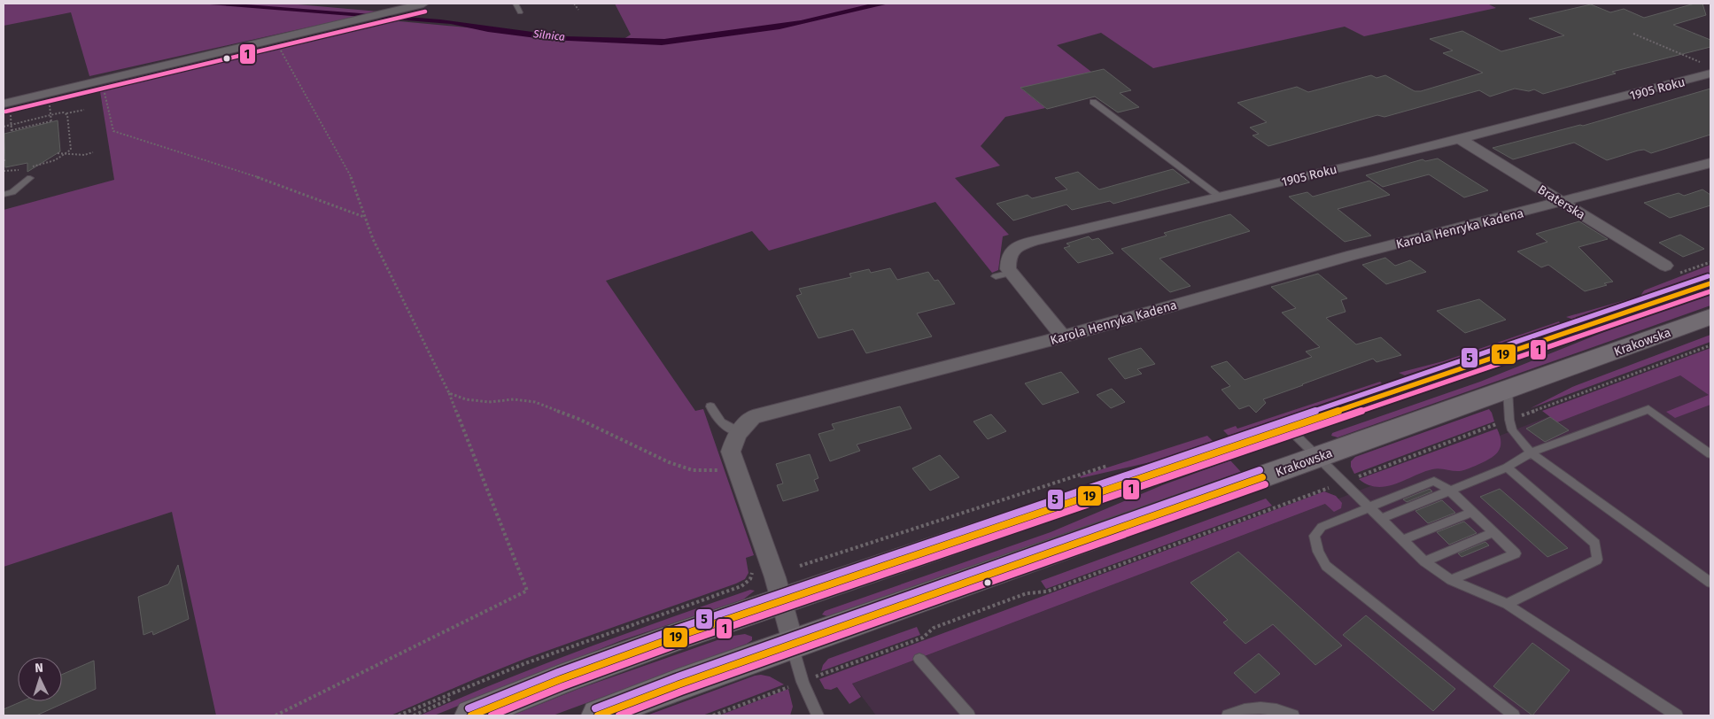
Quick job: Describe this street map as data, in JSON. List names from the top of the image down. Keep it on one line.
{"streets":{"main road":["Krakowska"],"street":["1905 Roku","Braterska","Karola Henryka Kadena"]},"crossings":[["1905 Roku","Braterska"],["Braterska","Karola Henryka Kadena"],["Karola Henryka Kadena","Krakowska"]],"water":["Silnica"],"lines":["transit line 1","transit line 5","transit line 19"],"north":"top"}
